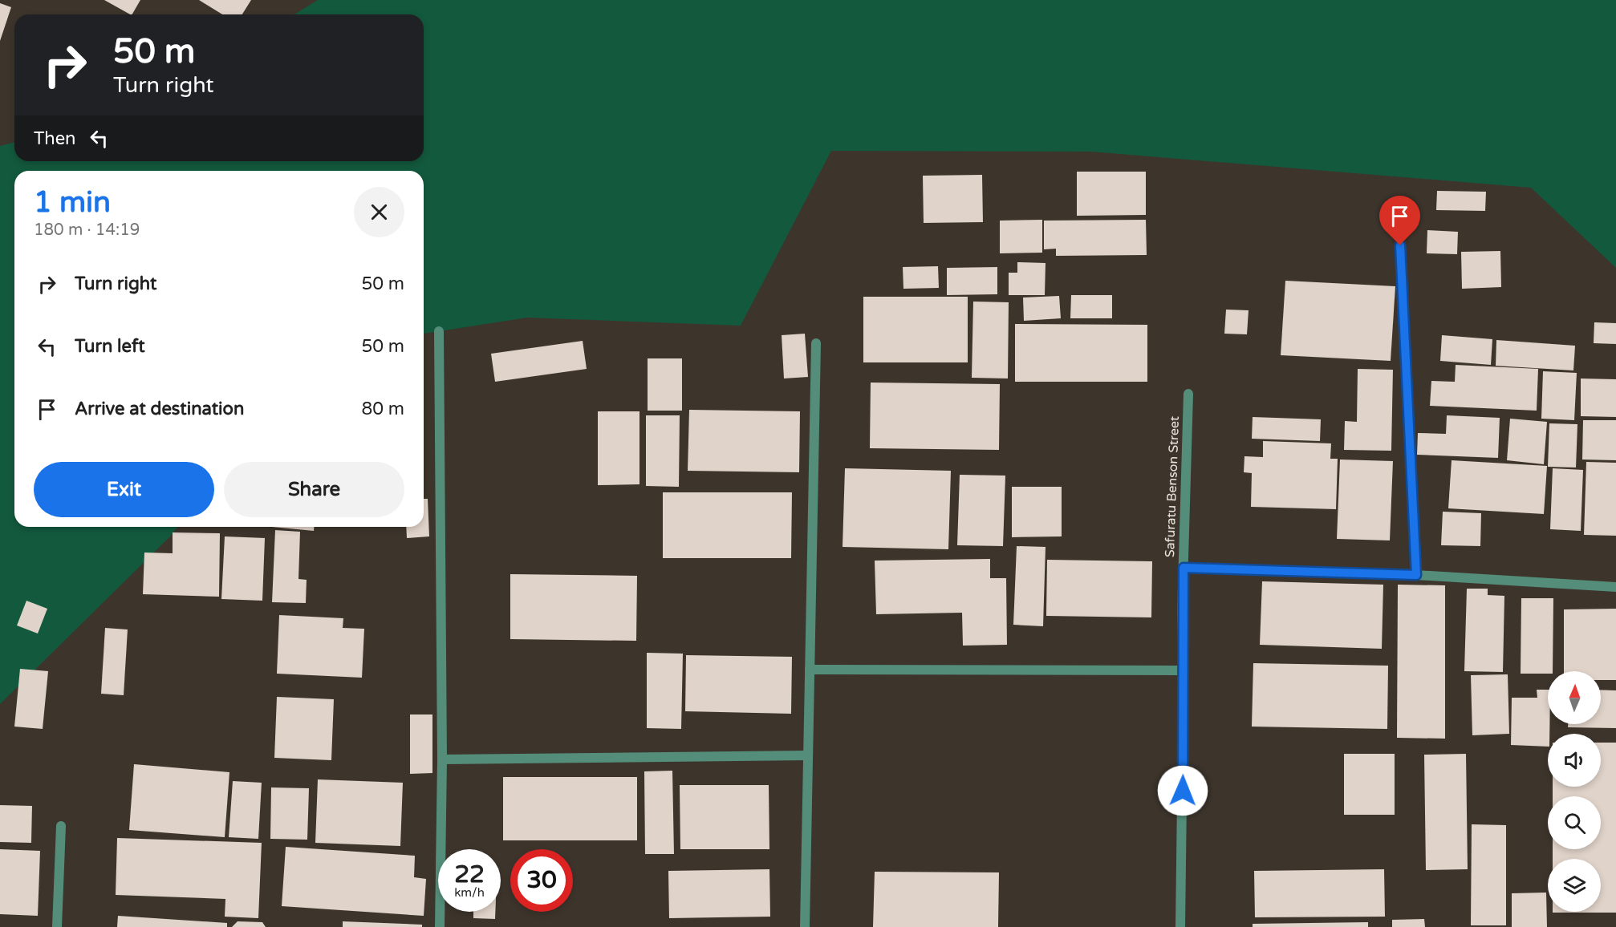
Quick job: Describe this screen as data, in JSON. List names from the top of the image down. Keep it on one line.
{"streets":{"street":["Safuratu Benson Street"]},"north":"top","page":{"turn":["50 m","Turn right"],"then":"Then","heading":["1 min","180 m · 14:19"],"list":[{"name":"Turn right","value":"50 m"},{"name":"Turn left","value":"50 m"},{"name":"Arrive at destination","value":"80 m"}],"buttons":["Exit","Share"],"speed":"22 km/h","limit":"30"}}
